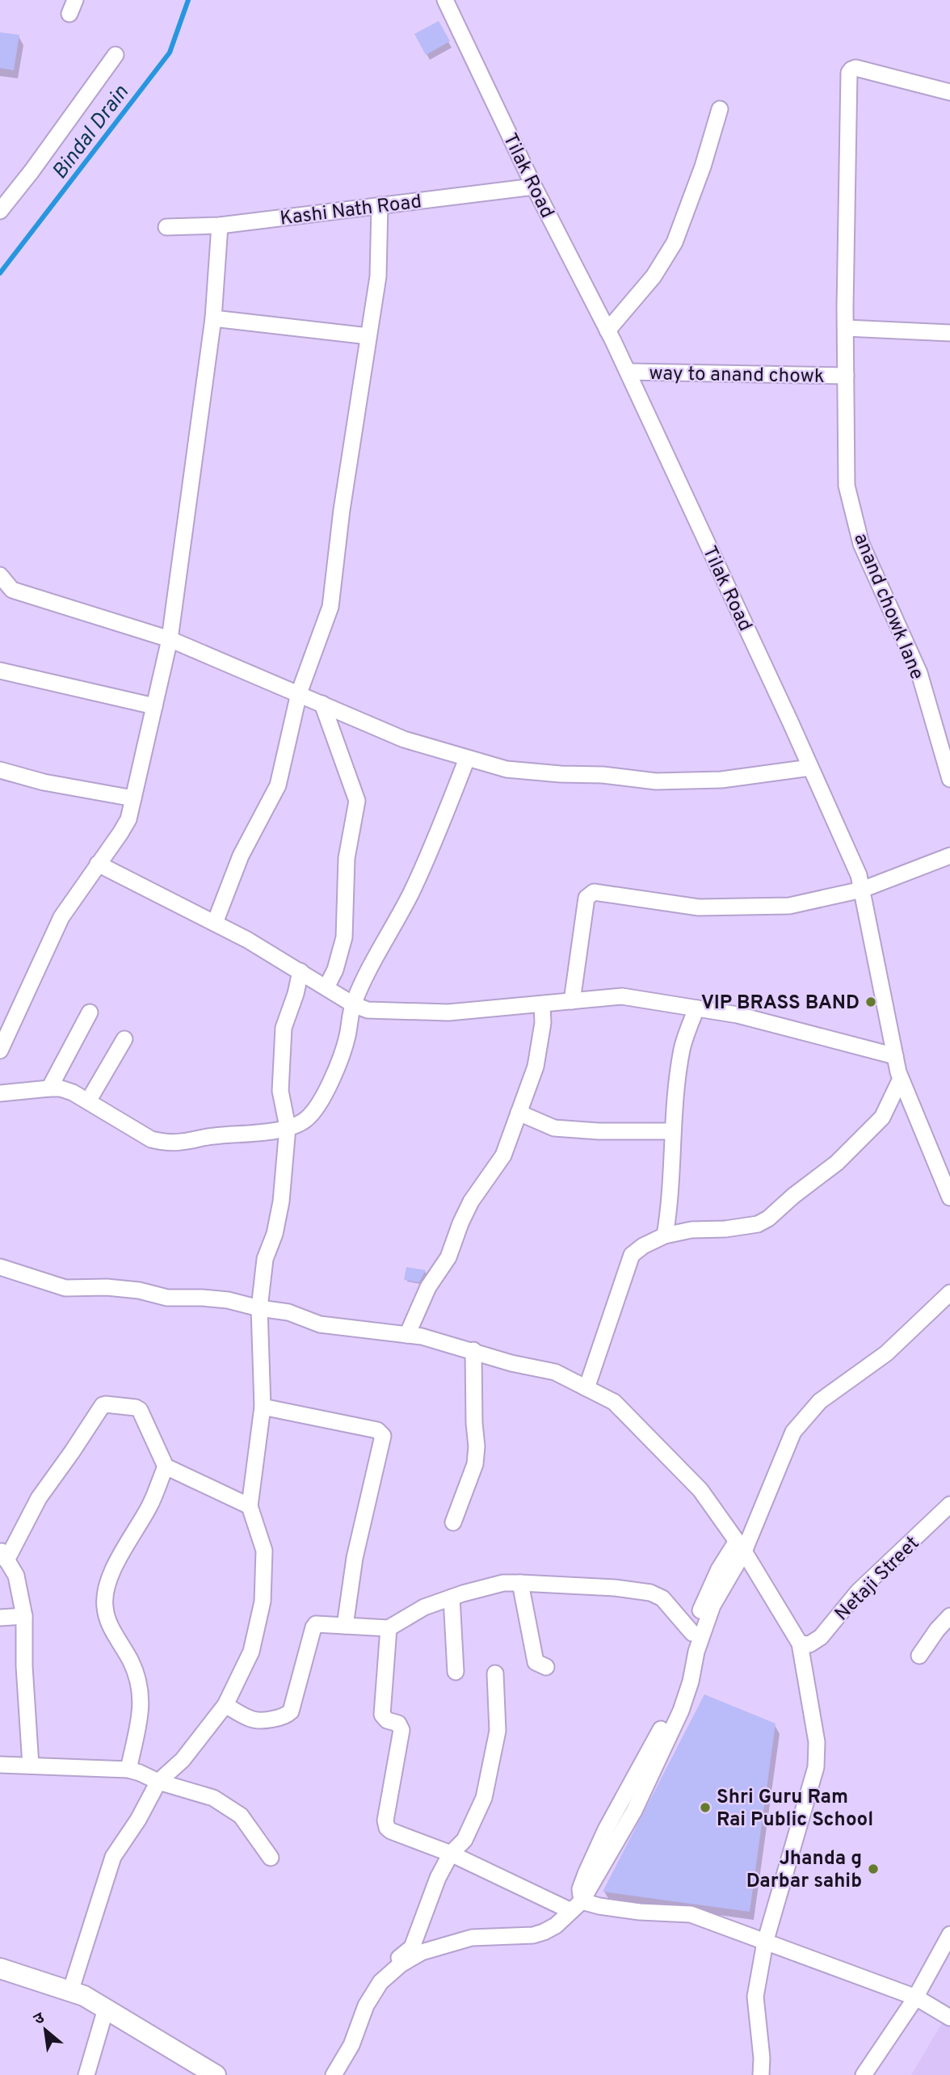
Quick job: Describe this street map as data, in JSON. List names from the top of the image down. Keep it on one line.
{"streets":{"street":["Tilak Road","Kashi Nath Road","way to anand chowk","anand chowk lane","Netaji Street"]},"crossings":[["Tilak Road","Kashi Nath Road"],["Tilak Road","way to anand chowk"],["way to anand chowk","anand chowk lane"]],"water":["Bindal Drain"],"places":["VIP BRASS BAND","Shri Guru Ram Rai Public School","Jhanda g Darbar sahib"],"north":"top left"}
